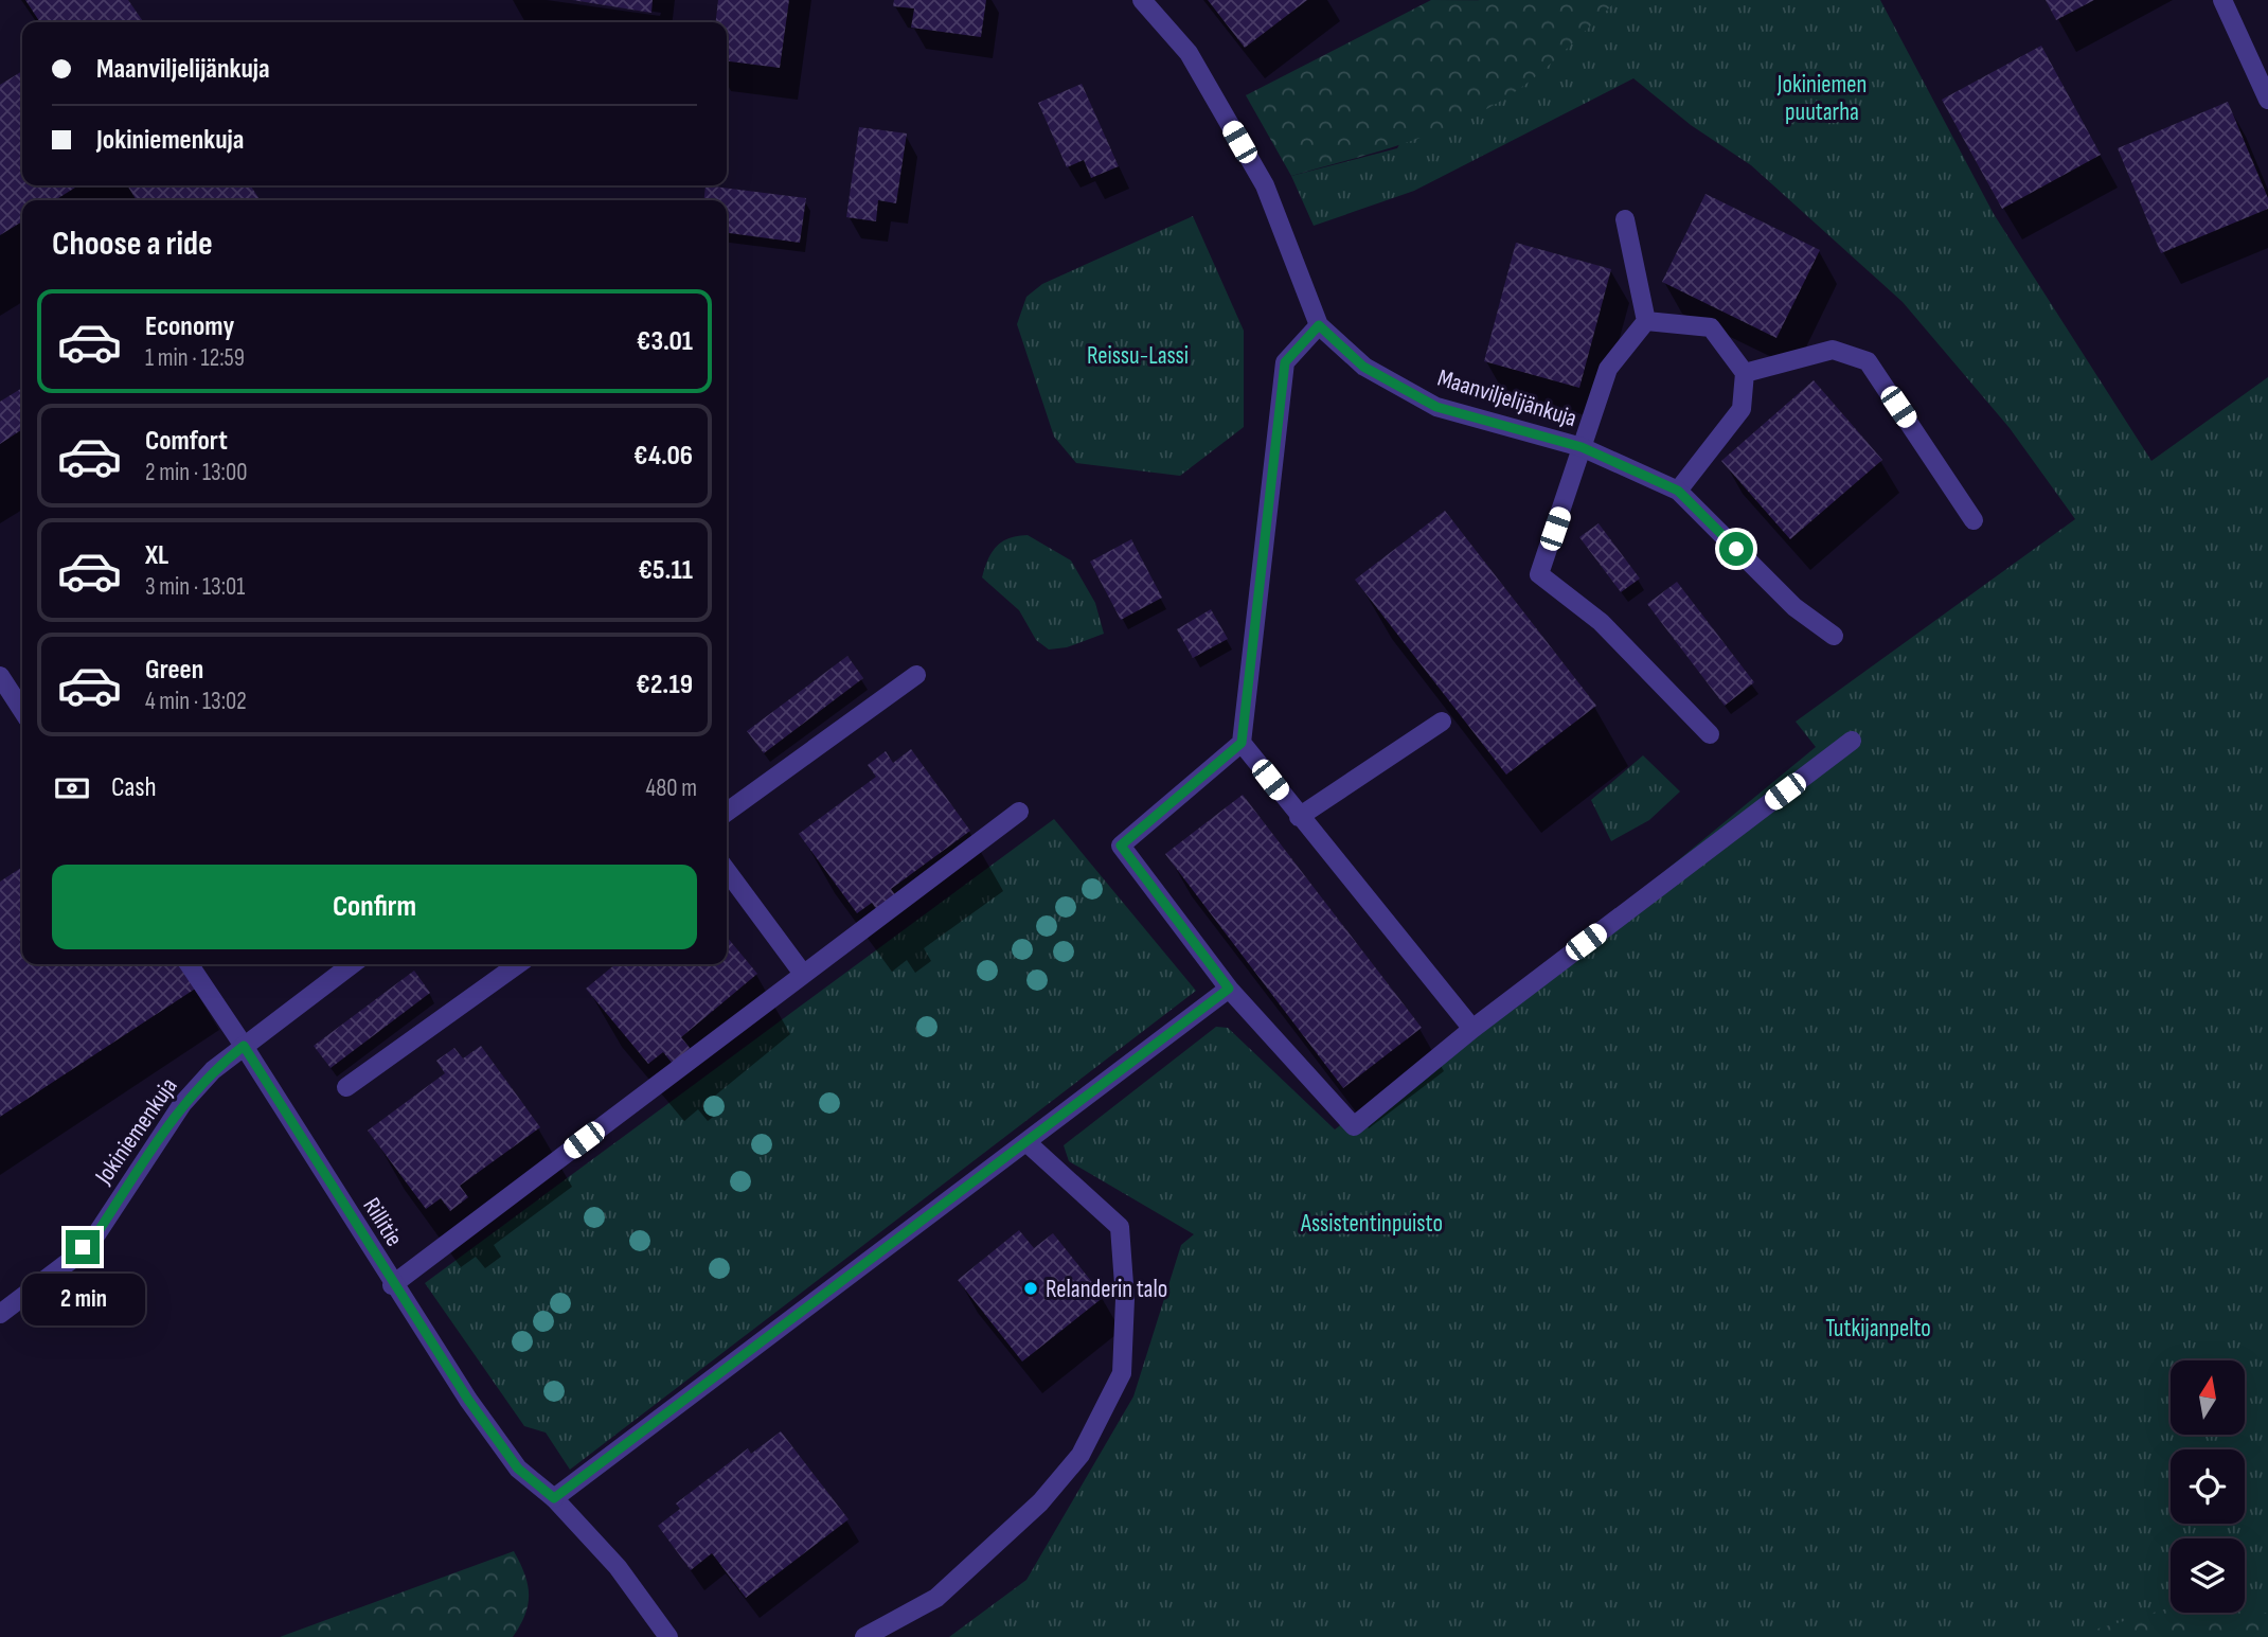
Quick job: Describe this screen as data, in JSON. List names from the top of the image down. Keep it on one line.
{"streets":{"street":["Maanviljelijänkuja","Jokiniemenkuja","Rillitie"]},"crossings":[["Jokiniemenkuja","Rillitie"]],"parks":["Jokiniemen puutarha","Reissu-Lassi","Assistentinpuisto","Tutkijanpelto"],"places":["Relanderin talo"],"north":"top","page":{"banner":["Maanviljelijänkuja","Jokiniemenkuja"],"heading":"Choose a ride","list":[{"name":"Economy","note":"1 min · 12:59","value":"€3.01"},{"name":"Comfort","note":"2 min · 13:00","value":"€4.06"},{"name":"XL","note":"3 min · 13:01","value":"€5.11"},{"name":"Green","note":"4 min · 13:02","value":"€2.19"}],"pay":["Cash","480 m"],"buttons":"Confirm","bubble":"2 min"}}
